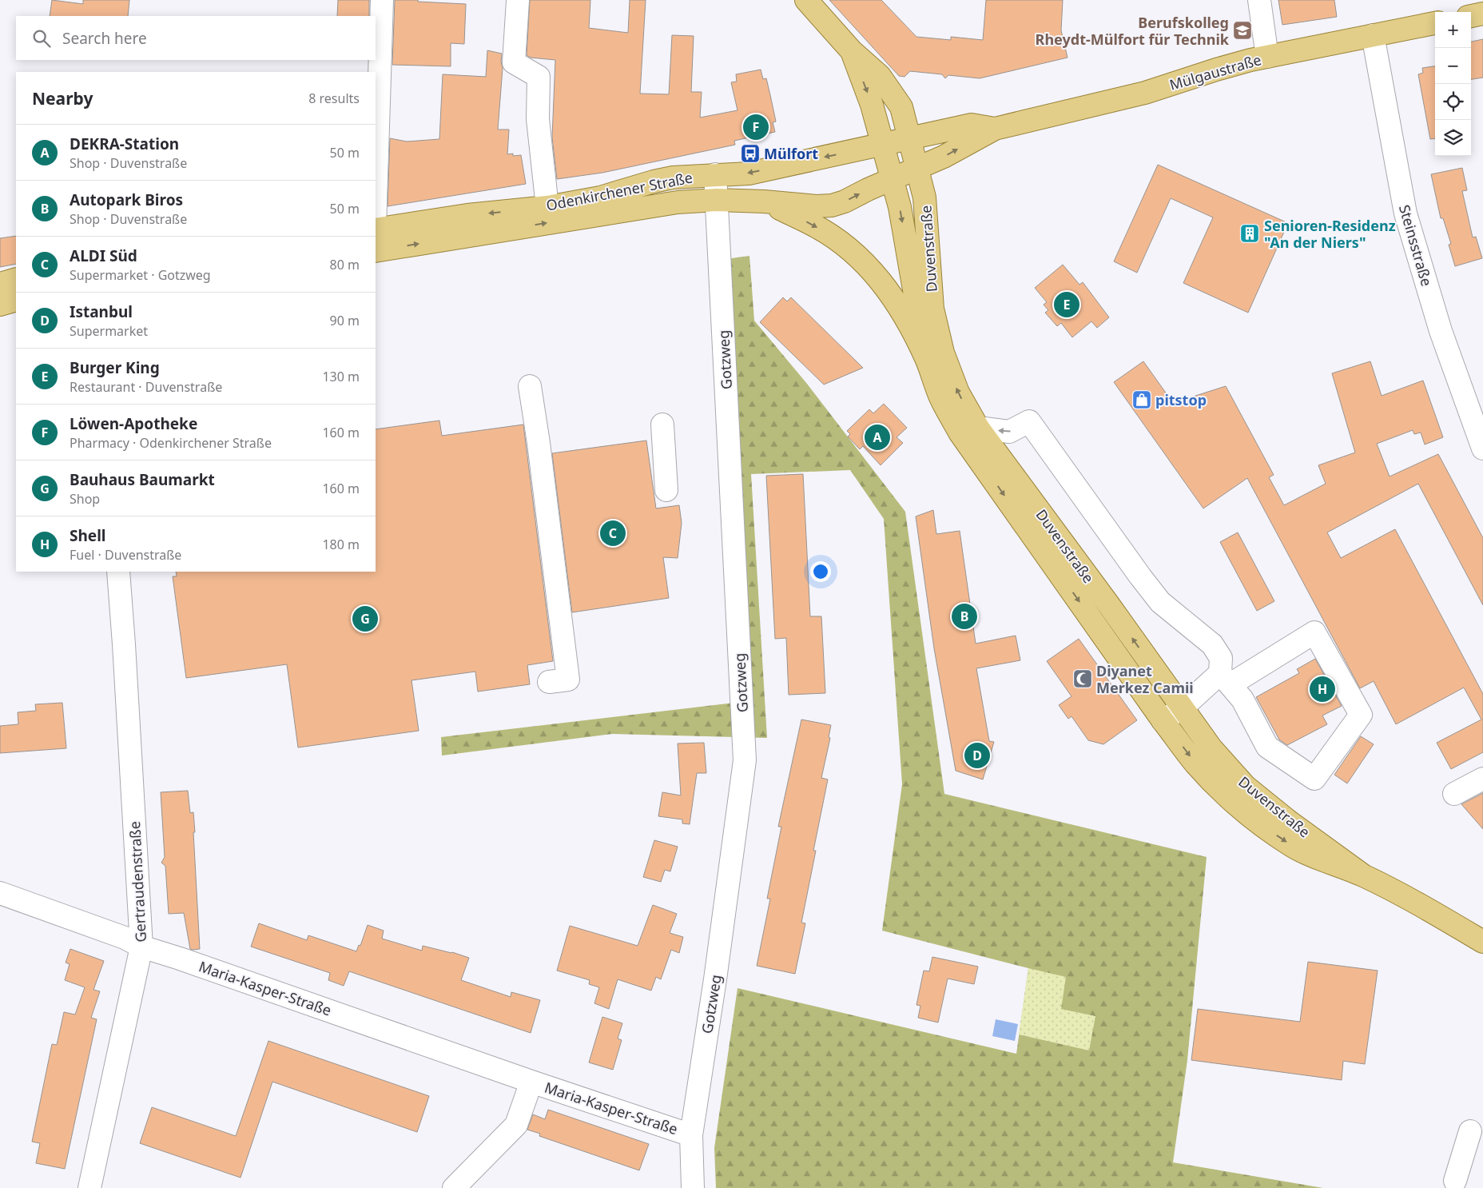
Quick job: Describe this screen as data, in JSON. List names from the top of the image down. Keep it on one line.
{"streets":{"main road":["Mülgaustraße","Odenkirchener Straße","Duvenstraße"],"street":["Steinsstraße","Gotzweg","Gertraudenstraße","Maria-Kasper-Straße"]},"crossings":[["Mülgaustraße","Odenkirchener Straße"],["Mülgaustraße","Steinsstraße"],["Mülgaustraße","Duvenstraße"],["Odenkirchener Straße","Duvenstraße"],["Odenkirchener Straße","Gotzweg"],["Gotzweg","Maria-Kasper-Straße"],["Gertraudenstraße","Maria-Kasper-Straße"]],"places":{"school or university":["Berufskolleg Rheydt-Mülfort für Technik"],"bus stop":["Mülfort"],"building":["Senioren-Residenz \"An der Niers\""],"shop":["pitstop"],"mosque":["Diyanet Merkez Camii"]},"page":{"map_buttons":["+","−"],"search":"Search here","heading":["Nearby","8 results"],"pins":["F","E","A","C","B","G","H","D"],"list":[{"mark":"A","name":"DEKRA-Station","note":"Shop · Duvenstraße","value":"50 m"},{"mark":"B","name":"Autopark Biros","note":"Shop · Duvenstraße","value":"50 m"},{"mark":"C","name":"ALDI Süd","note":"Supermarket · Gotzweg","value":"80 m"},{"mark":"D","name":"Istanbul","note":"Supermarket","value":"90 m"},{"mark":"E","name":"Burger King","note":"Restaurant · Duvenstraße","value":"130 m"},{"mark":"F","name":"Löwen-Apotheke","note":"Pharmacy · Odenkirchener Straße","value":"160 m"},{"mark":"G","name":"Bauhaus Baumarkt","note":"Shop","value":"160 m"},{"mark":"H","name":"Shell","note":"Fuel · Duvenstraße","value":"180 m"}]}}
